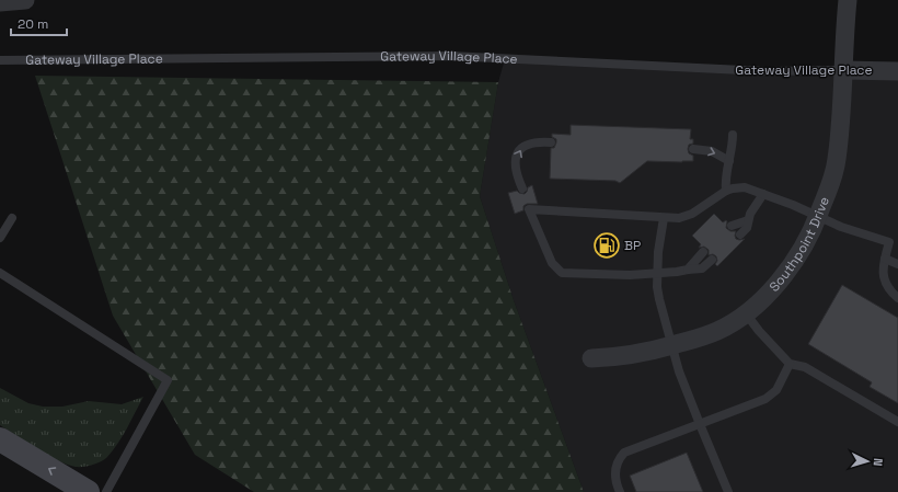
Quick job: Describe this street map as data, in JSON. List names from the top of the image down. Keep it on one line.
{"streets":{"street":["Gateway Village Place","Southpoint Drive"]},"crossings":[["Gateway Village Place","Southpoint Drive"]],"places":{"fuel station":["BP"]},"scale_bar":"20 m","north":"right"}
